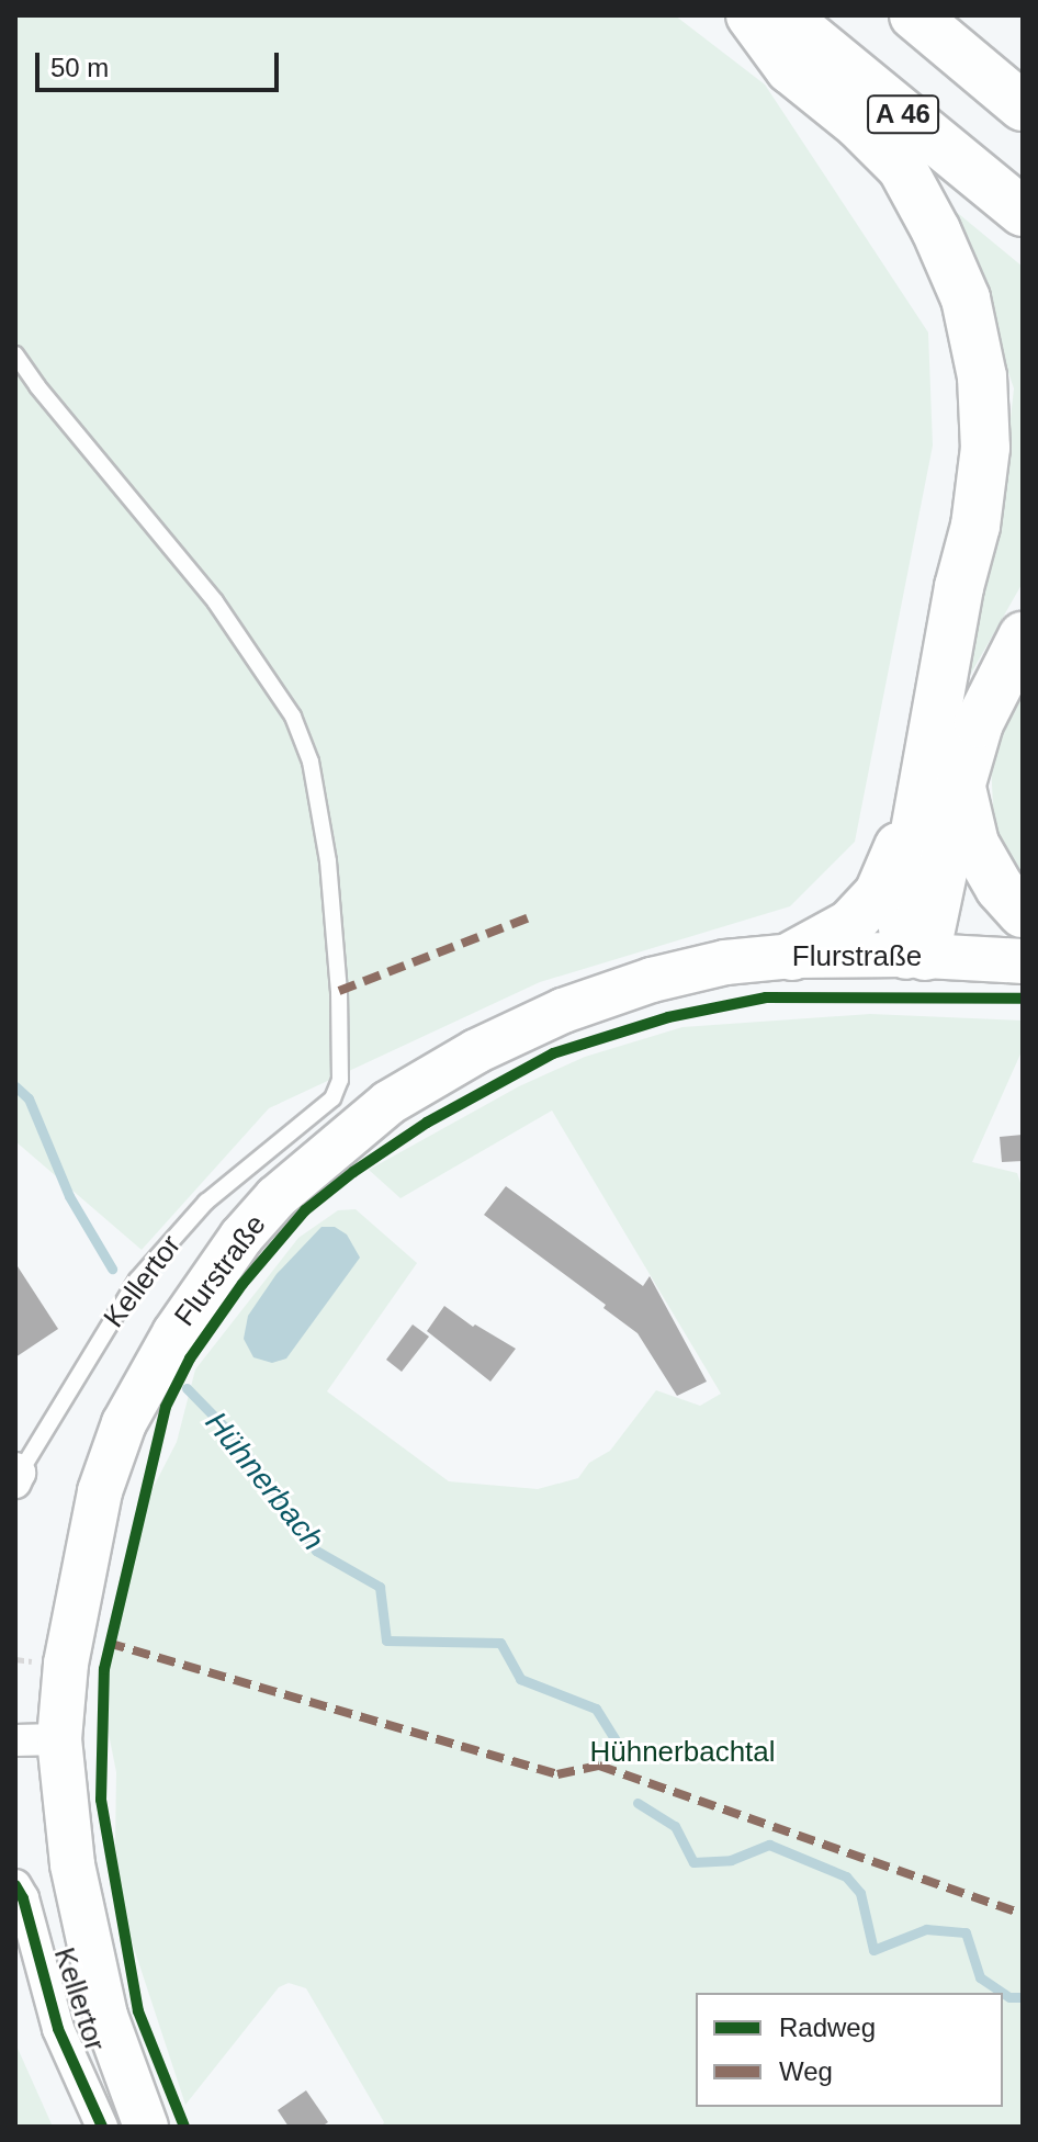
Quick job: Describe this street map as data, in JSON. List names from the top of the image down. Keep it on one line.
{"streets":{"highway":["A 46"],"main road":["Flurstraße"],"street":["Kellertor"]},"water":["Hühnerbach"],"parks":["Hühnerbachtal"],"legend":["Radweg","Weg"],"scale_bar":"50 m"}
